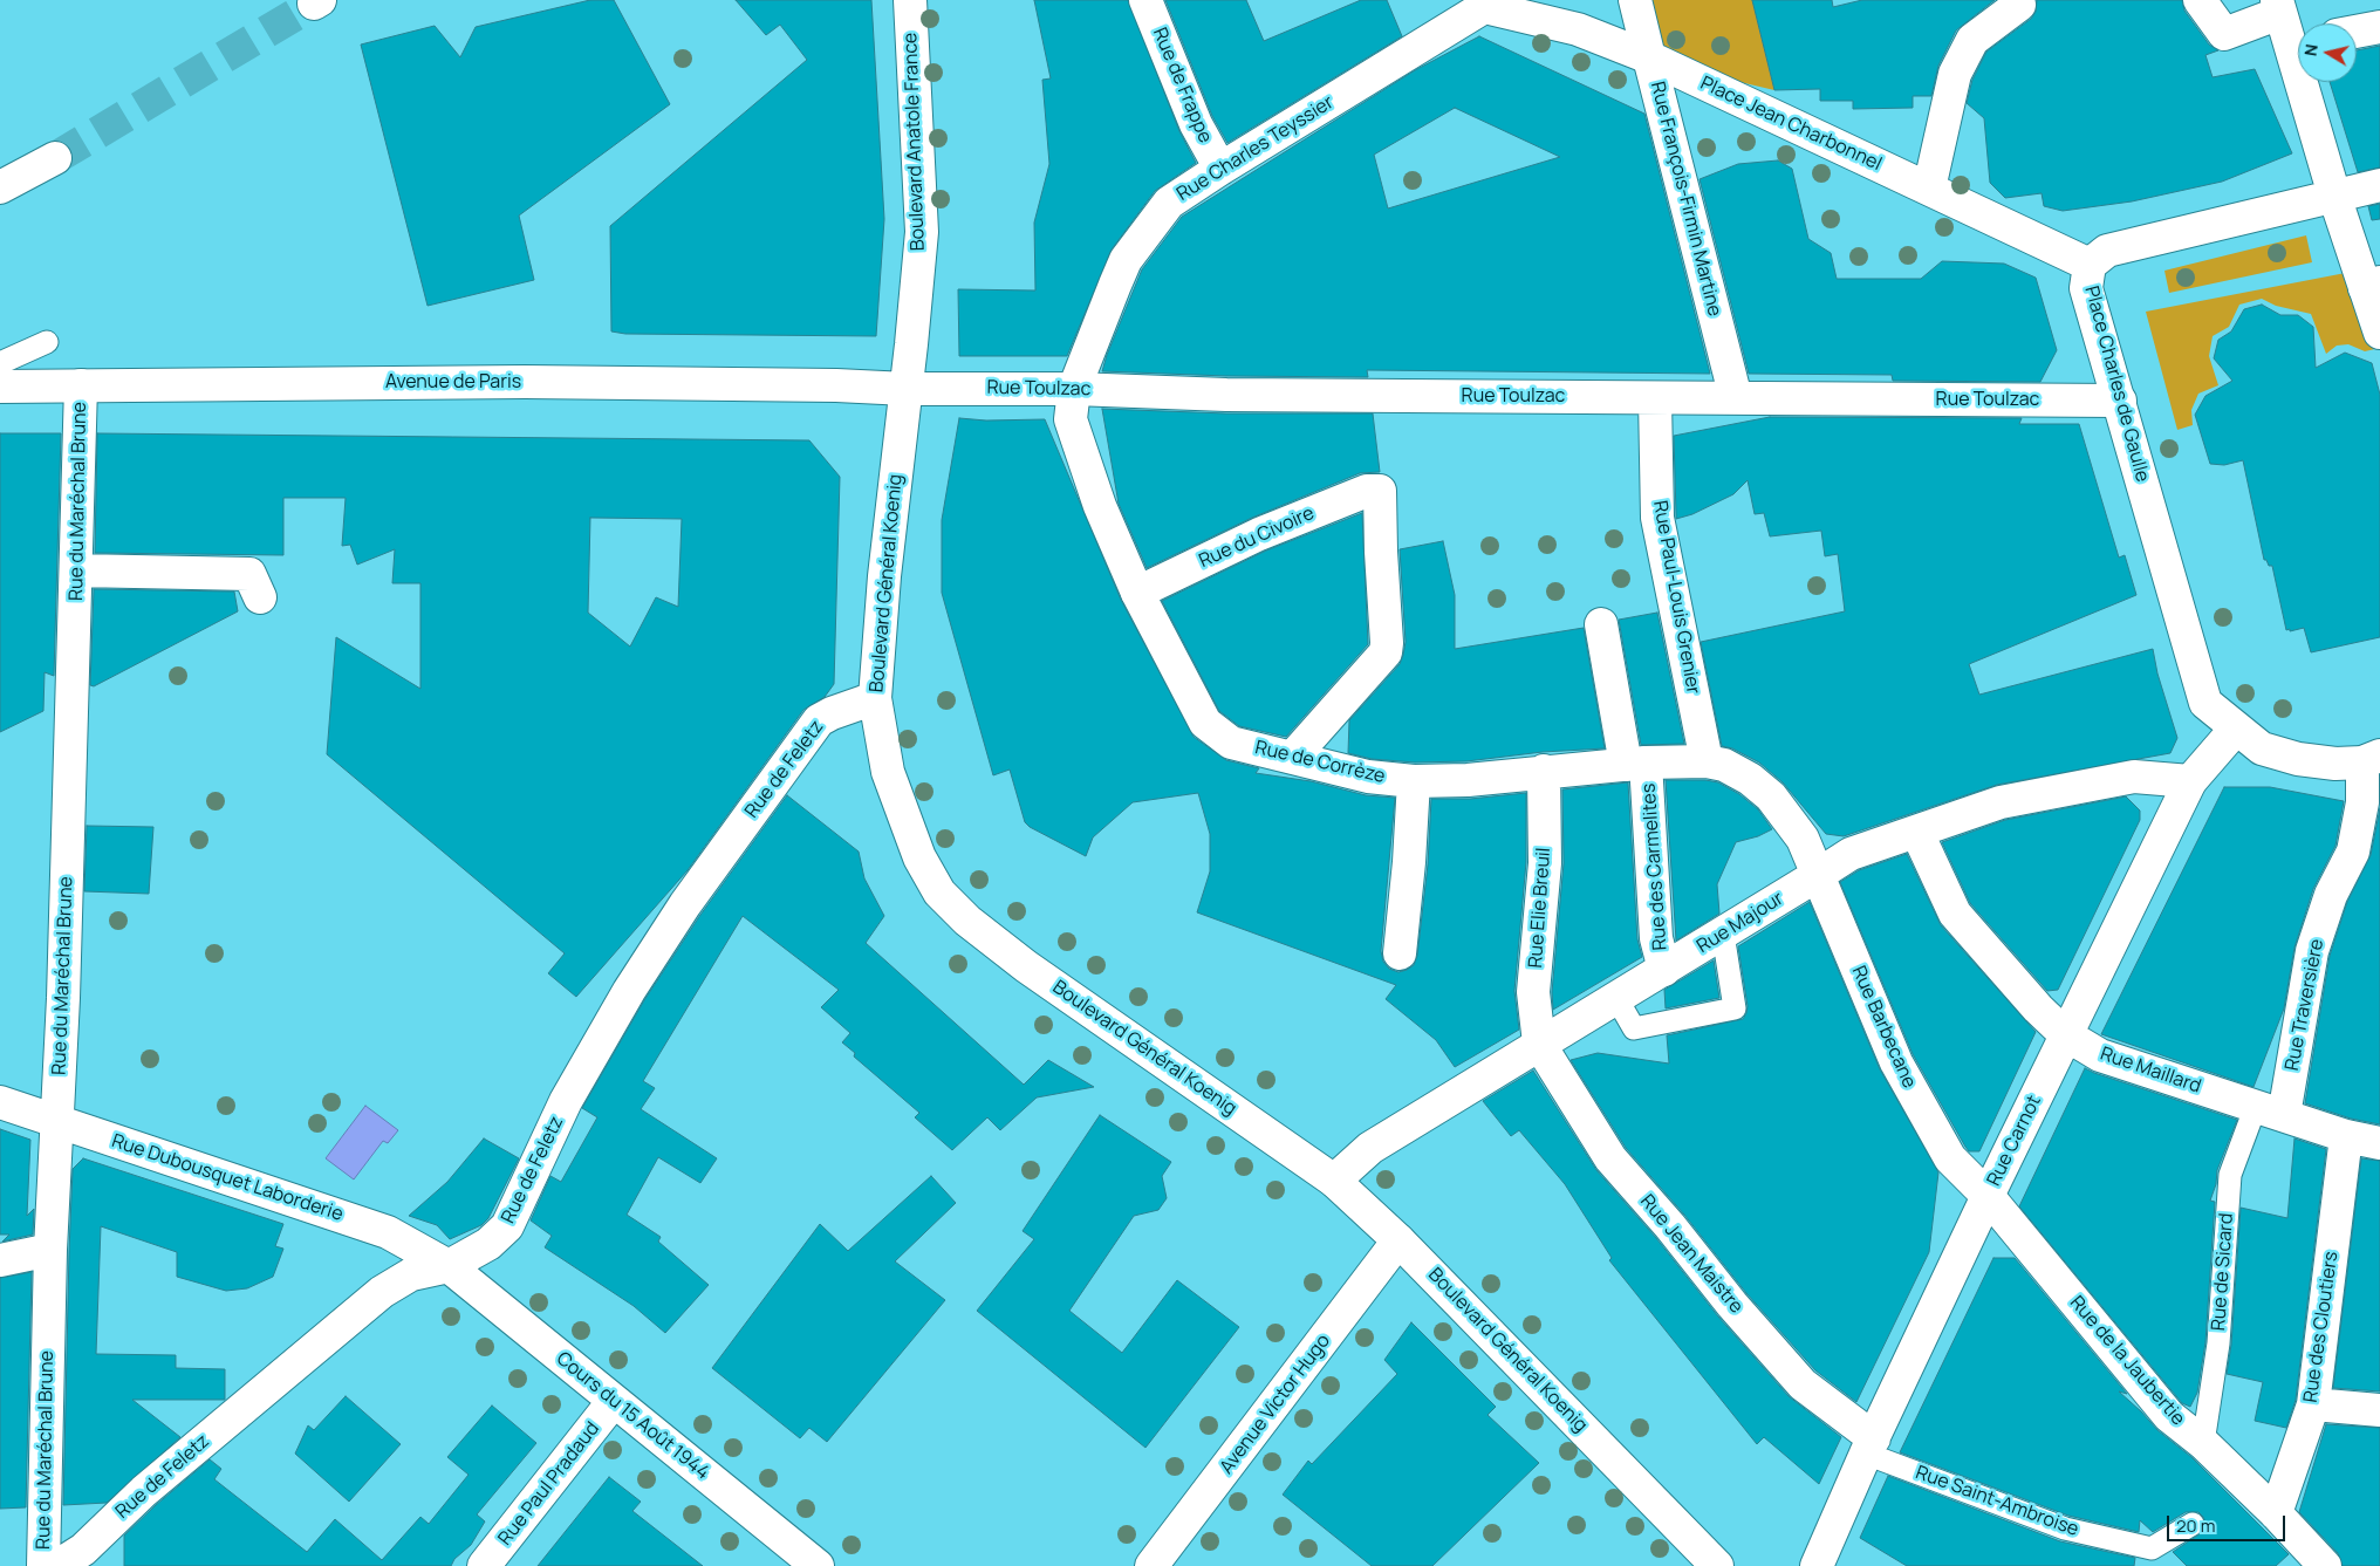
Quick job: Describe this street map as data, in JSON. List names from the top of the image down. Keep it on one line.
{"streets":{"street":["Rue de Frappe","Place Jean Charbonnel","Boulevard Anatole France","Rue Charles Teyssier","Rue François-Firmin Martine","Avenue de Paris","Place Charles de Gaulle","Rue Toulzac","Rue du Maréchal Brune","Rue du Civoire","Boulevard Général Koenig","Rue Paul-Louis Grenier","Rue de Corrèze","Rue de Feletz","Rue des Carmelites","Rue Elie Breuil","Rue Majour","Rue Traversière","Rue Barbecane","Rue Maillard","Rue Carnot","Rue Dubousquet Laborderie","Rue Jean Maistre","Rue des Cloutiers","Rue de la Jaubertie","Avenue Victor Hugo","Cours du 15 Août 1944","Rue Paul Pradaud"],"lane":["Rue de Sicard","Rue Saint-Ambroise"]},"crossings":[["Rue de Frappe","Rue Charles Teyssier"],["Place Jean Charbonnel","Rue Charles Teyssier"],["Place Jean Charbonnel","Rue François-Firmin Martine"],["Place Jean Charbonnel","Place Charles de Gaulle"],["Boulevard Anatole France","Avenue de Paris"],["Boulevard Anatole France","Rue Toulzac"],["Boulevard Anatole France","Boulevard Général Koenig"],["Rue Charles Teyssier","Rue Toulzac"],["Rue Charles Teyssier","Rue de Corrèze"],["Rue François-Firmin Martine","Rue Toulzac"],["Avenue de Paris","Rue Toulzac"],["Avenue de Paris","Rue du Maréchal Brune"],["Avenue de Paris","Boulevard Général Koenig"],["Place Charles de Gaulle","Rue Toulzac"],["Place Charles de Gaulle","Rue Traversière"],["Place Charles de Gaulle","Rue Carnot"],["Rue Toulzac","Boulevard Général Koenig"],["Rue Toulzac","Rue Paul-Louis Grenier"],["Rue Toulzac","Rue de Corrèze"],["Rue du Maréchal Brune","Rue Dubousquet Laborderie"],["Rue du Civoire","Rue de Corrèze"],["Boulevard Général Koenig","Rue de Feletz"],["Boulevard Général Koenig","Rue Majour"],["Boulevard Général Koenig","Avenue Victor Hugo"],["Rue Paul-Louis Grenier","Rue de Corrèze"],["Rue de Corrèze","Rue des Carmelites"],["Rue de Corrèze","Rue Elie Breuil"],["Rue de Corrèze","Rue Majour"],["Rue de Corrèze","Rue Barbecane"],["Rue de Feletz","Rue Dubousquet Laborderie"],["Rue de Feletz","Cours du 15 Août 1944"],["Rue des Carmelites","Rue Majour"],["Rue Elie Breuil","Rue Majour"],["Rue Elie Breuil","Rue Jean Maistre"],["Rue Majour","Rue Barbecane"],["Rue Majour","Rue Maillard"],["Rue Majour","Rue Carnot"],["Rue Majour","Rue Jean Maistre"],["Rue Traversière","Rue Maillard"],["Rue Traversière","Rue de Sicard"],["Rue Barbecane","Rue Carnot"],["Rue Barbecane","Rue de la Jaubertie"],["Rue Maillard","Rue Carnot"],["Rue Maillard","Rue de Sicard"],["Rue Maillard","Rue des Cloutiers"],["Rue Carnot","Rue Jean Maistre"],["Rue Carnot","Rue de la Jaubertie"],["Rue Carnot","Rue Saint-Ambroise"],["Rue Dubousquet Laborderie","Cours du 15 Août 1944"],["Rue Jean Maistre","Rue Saint-Ambroise"],["Rue de Sicard","Rue de la Jaubertie"],["Rue des Cloutiers","Rue de la Jaubertie"],["Cours du 15 Août 1944","Rue Paul Pradaud"]],"scale_bar":"20 m","north":"left"}
